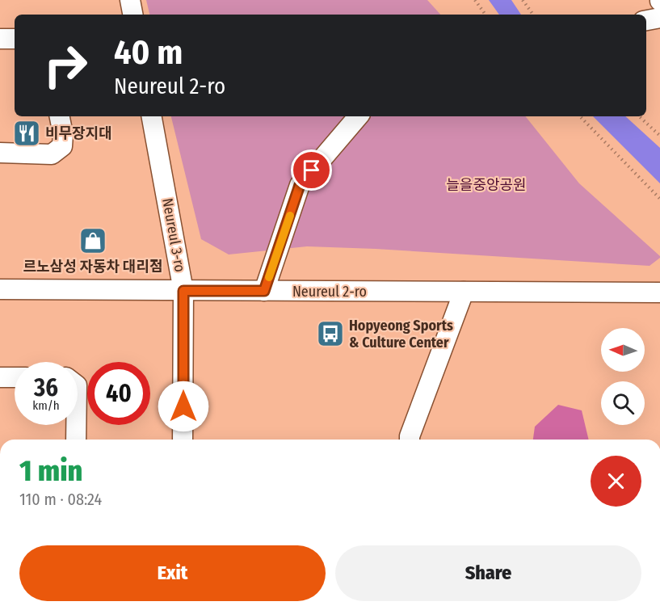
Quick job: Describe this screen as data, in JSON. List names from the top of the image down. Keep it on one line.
{"streets":{"street":["Neureul 3-ro","Neureul 2-ro"]},"crossings":[["Neureul 3-ro","Neureul 2-ro"]],"parks":["늘을중앙공원"],"places":{"restaurant":["비무장지대"],"shop":["르노삼성 자동차 대리점"],"bus stop":["Hopyeong Sports & Culture Center"]},"north":"left","page":{"turn":["40 m","Neureul 2-ro"],"speed":"36 km/h","limit":"40","heading":["1 min","110 m · 08:24"],"buttons":["Exit","Share"]}}
